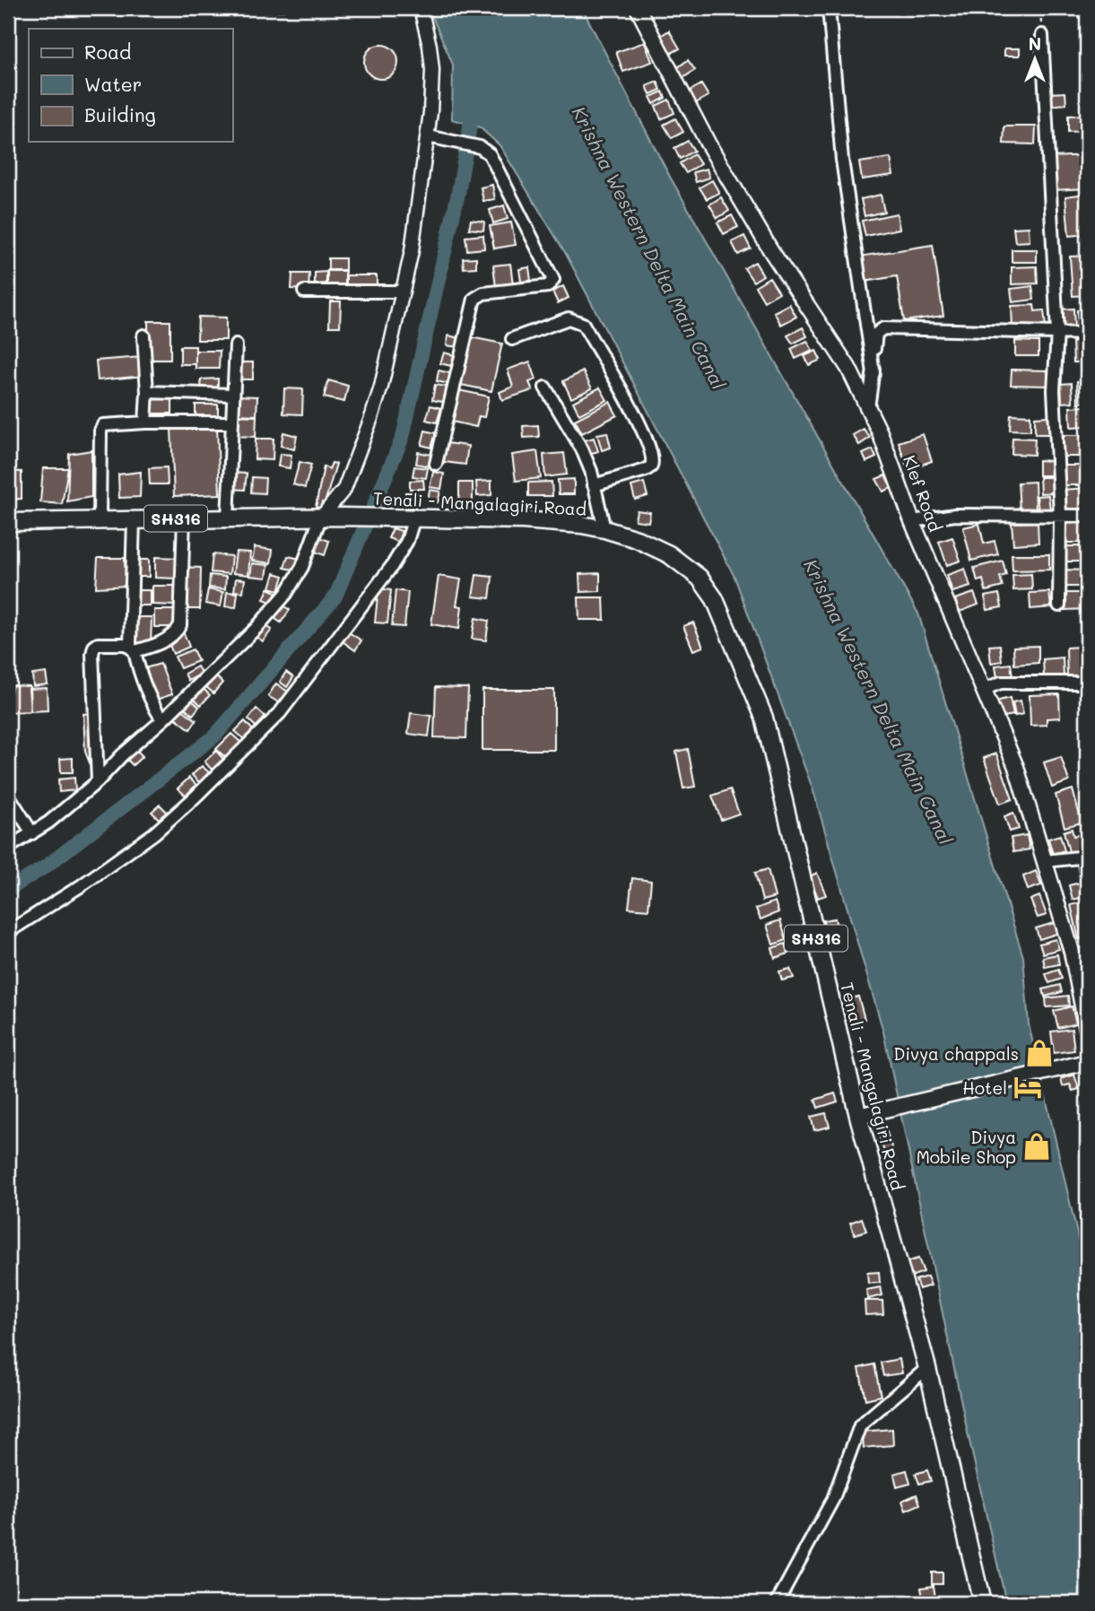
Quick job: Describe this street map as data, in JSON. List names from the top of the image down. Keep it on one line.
{"streets":{"main road":["Klef Road","Tenali - Mangalagiri Road","SH316"]},"water":["Krishna Western Delta Main Canal"],"places":{"shop":["Divya chappals","Divya Mobile Shop"],"hotel":["Hotel"]},"legend":["Road","Water","Building"],"north":"top"}
